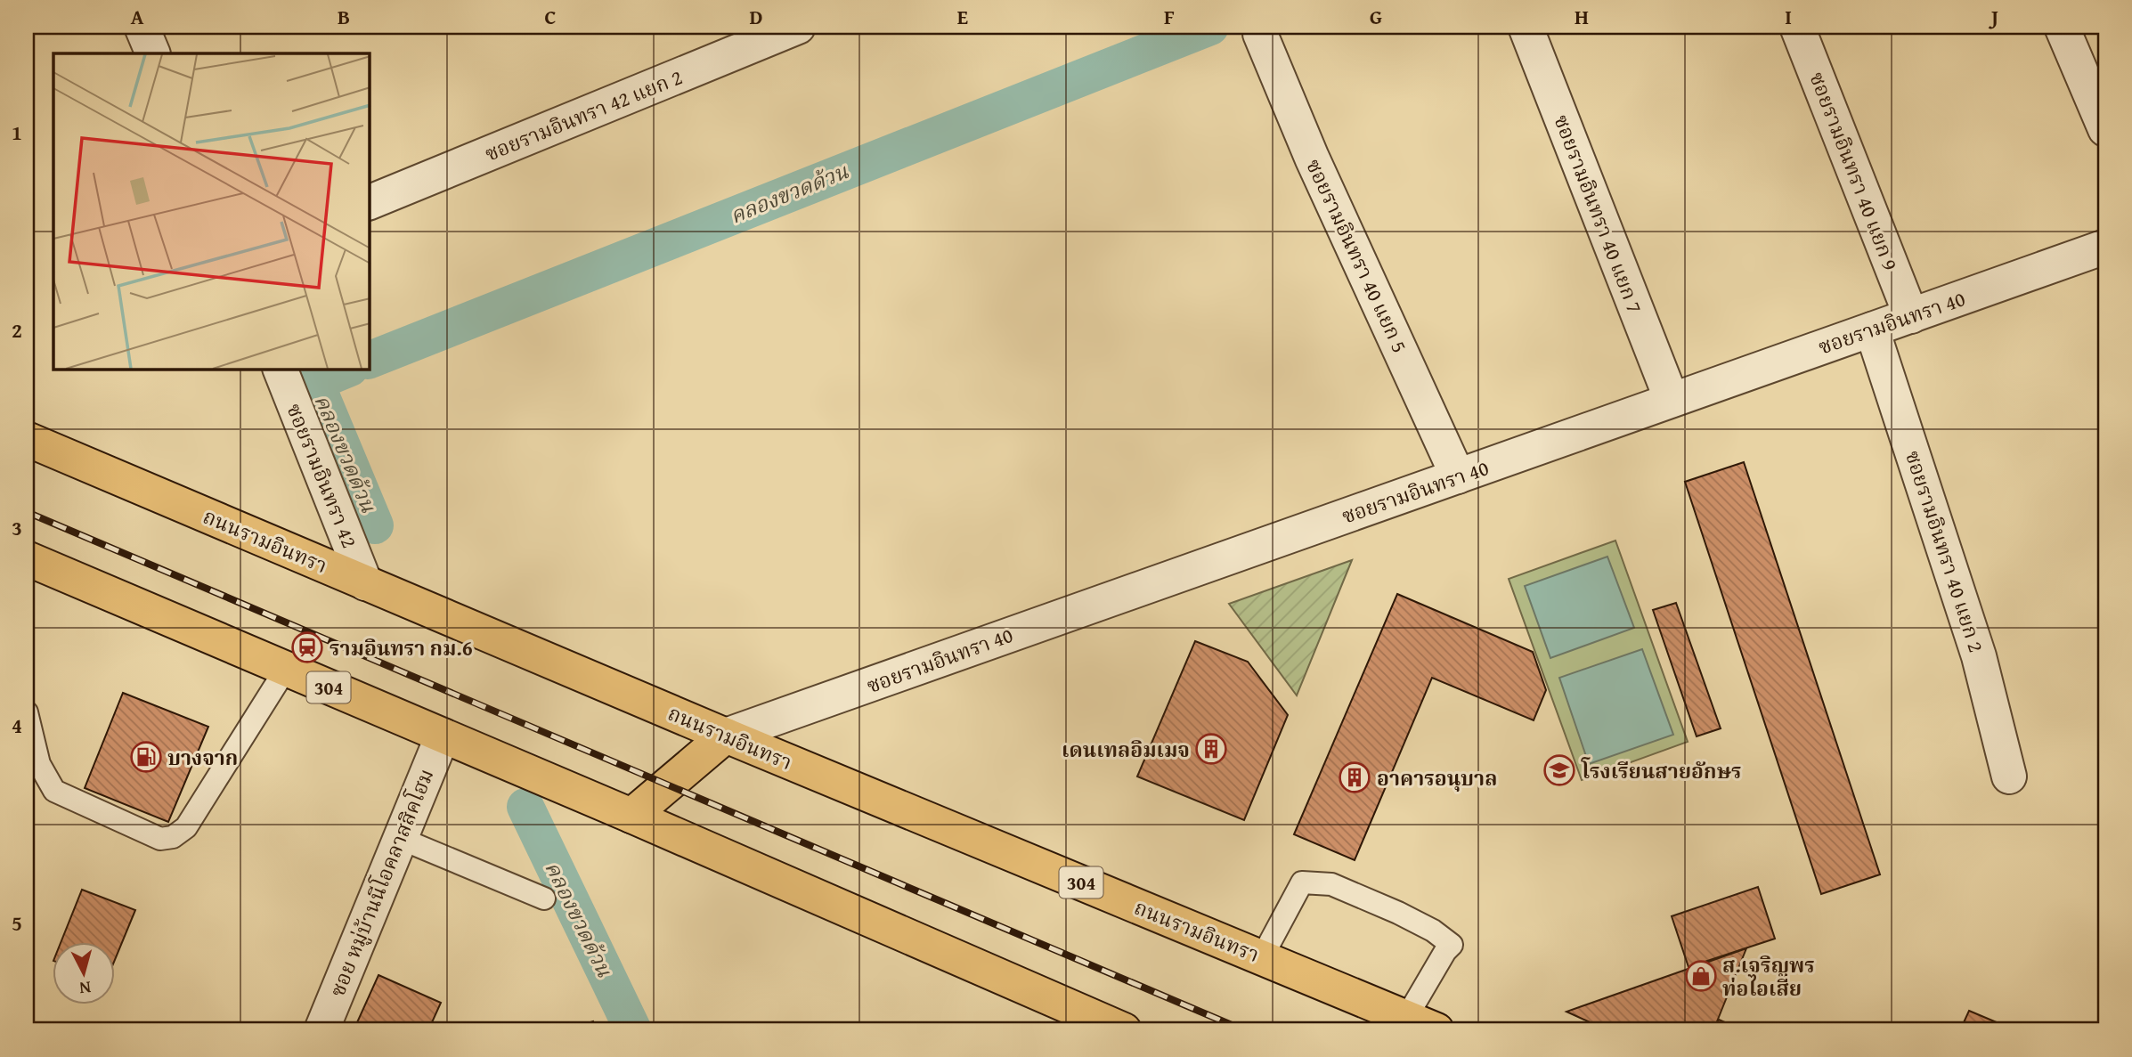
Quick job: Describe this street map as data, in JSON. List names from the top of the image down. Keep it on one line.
{"streets":{"main road":["ถนนรามอินทรา","304"],"street":["ซอยรามอินทรา 42 แยก 2","ซอยรามอินทรา 40 แยก 9","ซอยรามอินทรา 40 แยก 7","ซอยรามอินทรา 40 แยก 5","ซอยรามอินทรา 40","ซอยรามอินทรา 42","ซอยรามอินทรา 40 แยก 2","ซอย หมู่บ้านนีโอคลาสสิคโฮม"]},"crossings":[["ซอยรามอินทรา 40 แยก 9","ซอยรามอินทรา 40"],["ซอยรามอินทรา 40 แยก 7","ซอยรามอินทรา 40"],["ซอยรามอินทรา 40 แยก 5","ซอยรามอินทรา 40"],["ซอยรามอินทรา 40","ถนนรามอินทรา"],["ซอยรามอินทรา 40","ซอยรามอินทรา 40 แยก 2"],["ซอยรามอินทรา 42","ถนนรามอินทรา"],["304","ซอย หมู่บ้านนีโอคลาสสิคโฮม"]],"water":["คลองขวดด้วน"],"places":{"station":["รามอินทรา กม.6"],"building":["เดนเทลอิมเมจ","อาคารอนุบาล"],"fuel station":["บางจาก"],"school or university":["โรงเรียนสายอักษร"],"shop":["ส.เจริญพร ท่อไอเสีย"]},"north":"bottom","grid":{"columns":["A","B","C","D","E","F","G","H","I","J"],"rows":["1","2","3","4","5"]}}
